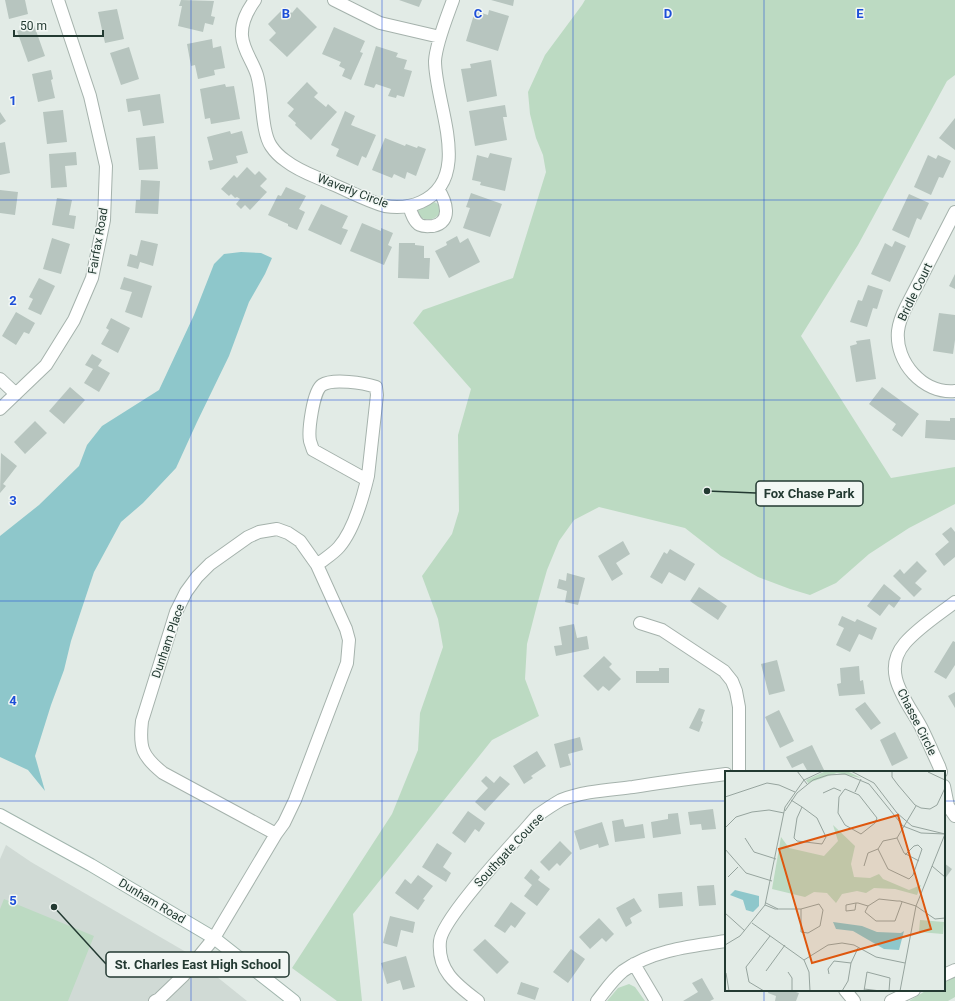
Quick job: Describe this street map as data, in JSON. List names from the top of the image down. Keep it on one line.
{"streets":{"street":["Waverly Circle","Fairfax Road","Bridle Court","Dunham Place","Chasse Circle","Southgate Course","Dunham Road"]},"crossings":[["Dunham Place","Dunham Road"]],"places":["Fox Chase Park","St. Charles East High School"],"scale_bar":"50 m","grid":{"columns":["B","C","D","E"],"rows":["1","2","3","4","5"]}}
